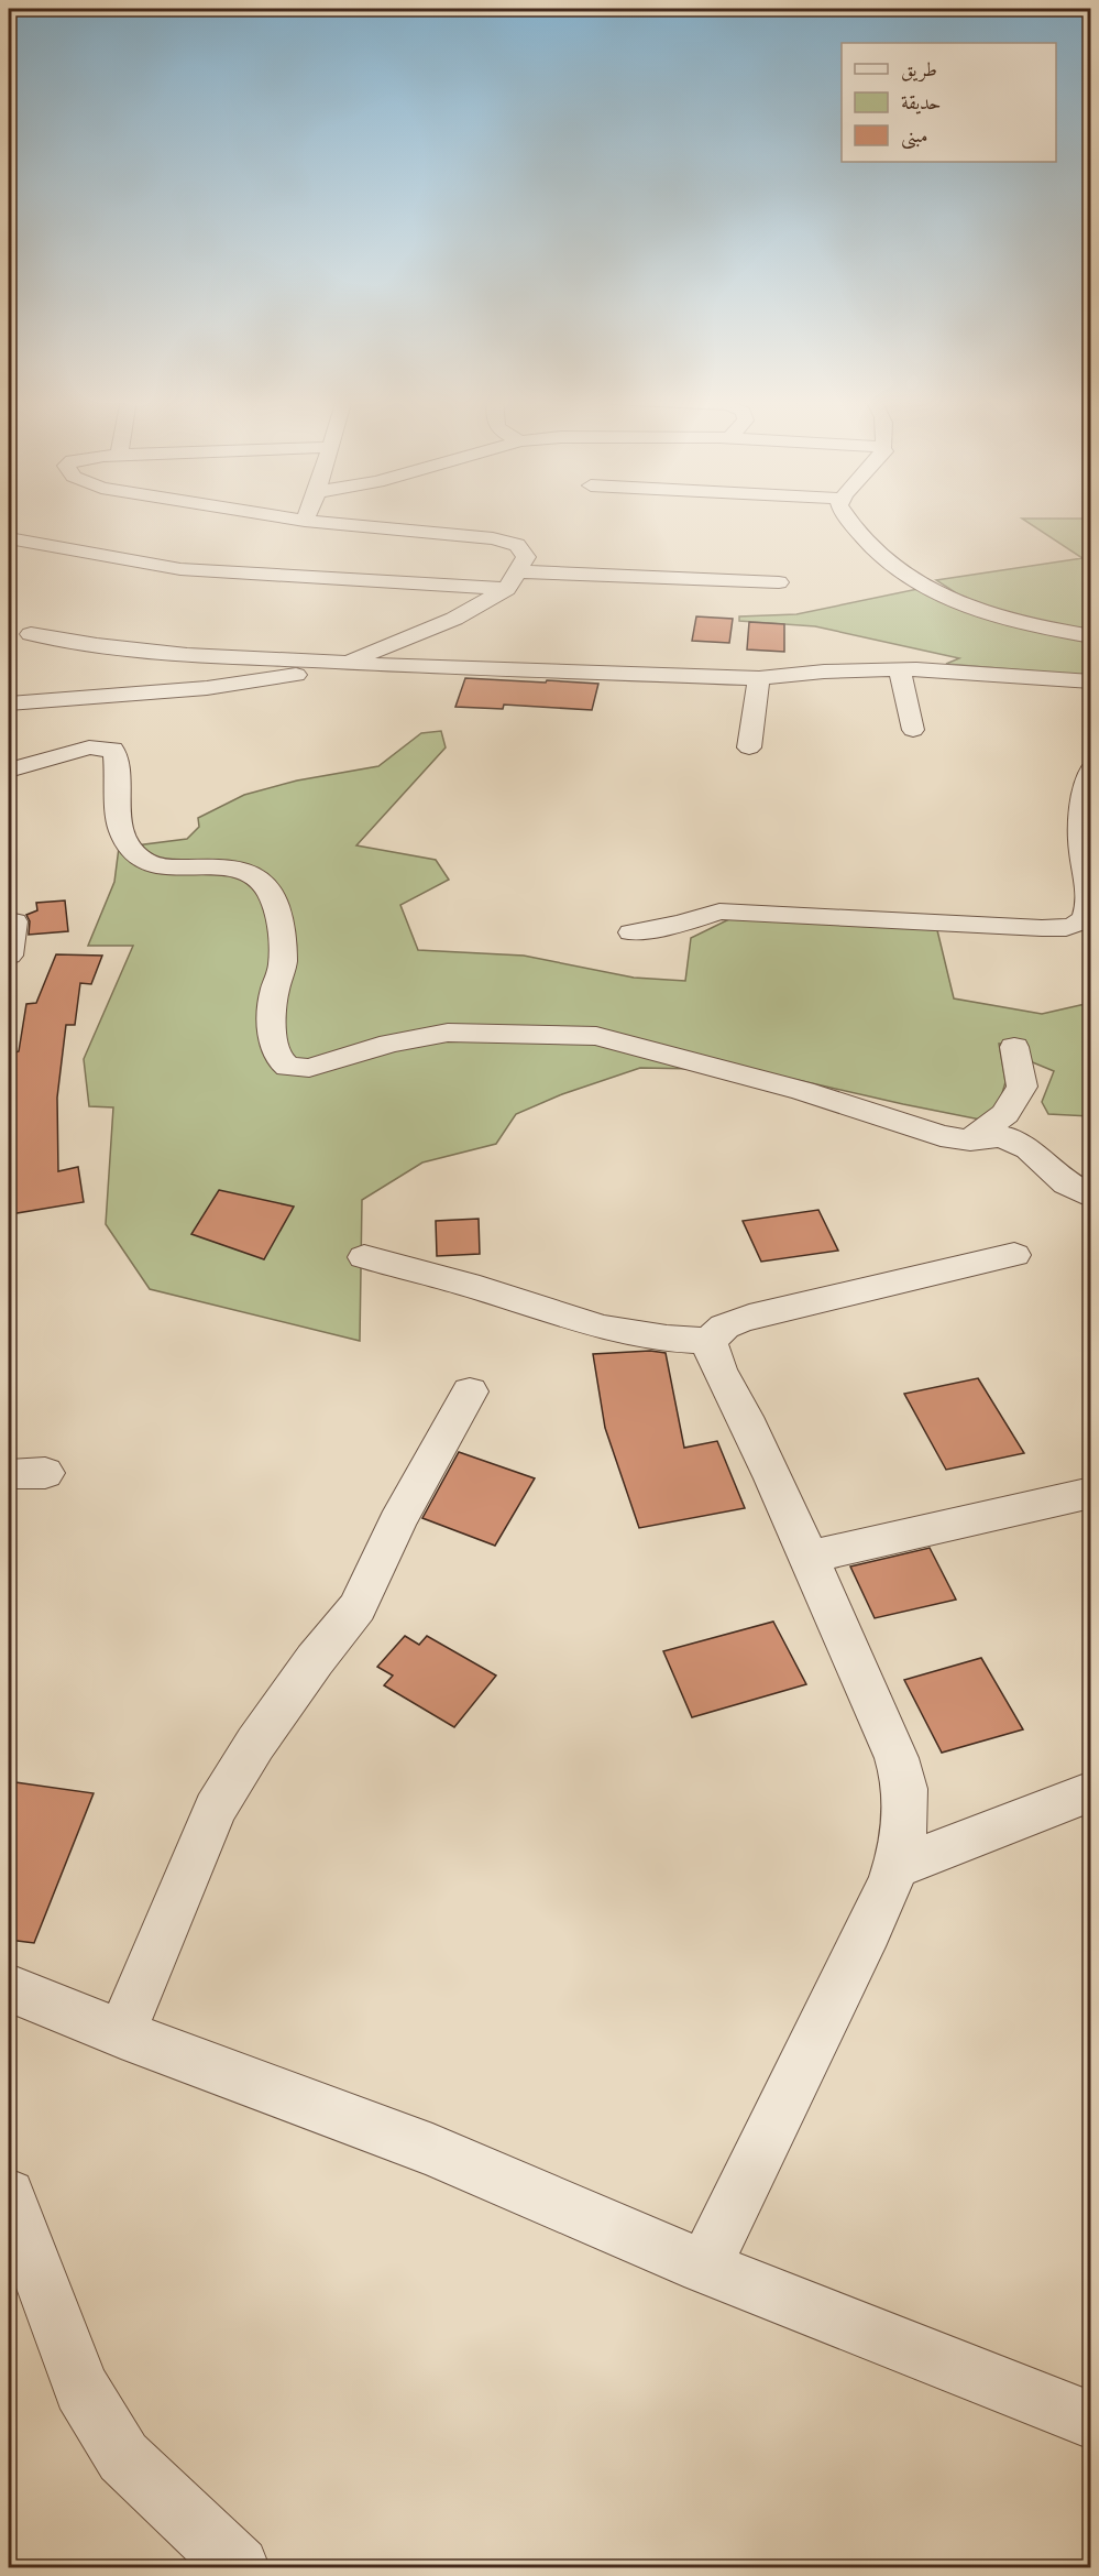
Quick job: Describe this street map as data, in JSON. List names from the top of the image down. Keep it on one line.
{"legend":["طريق","حديقة","مبنى"]}
